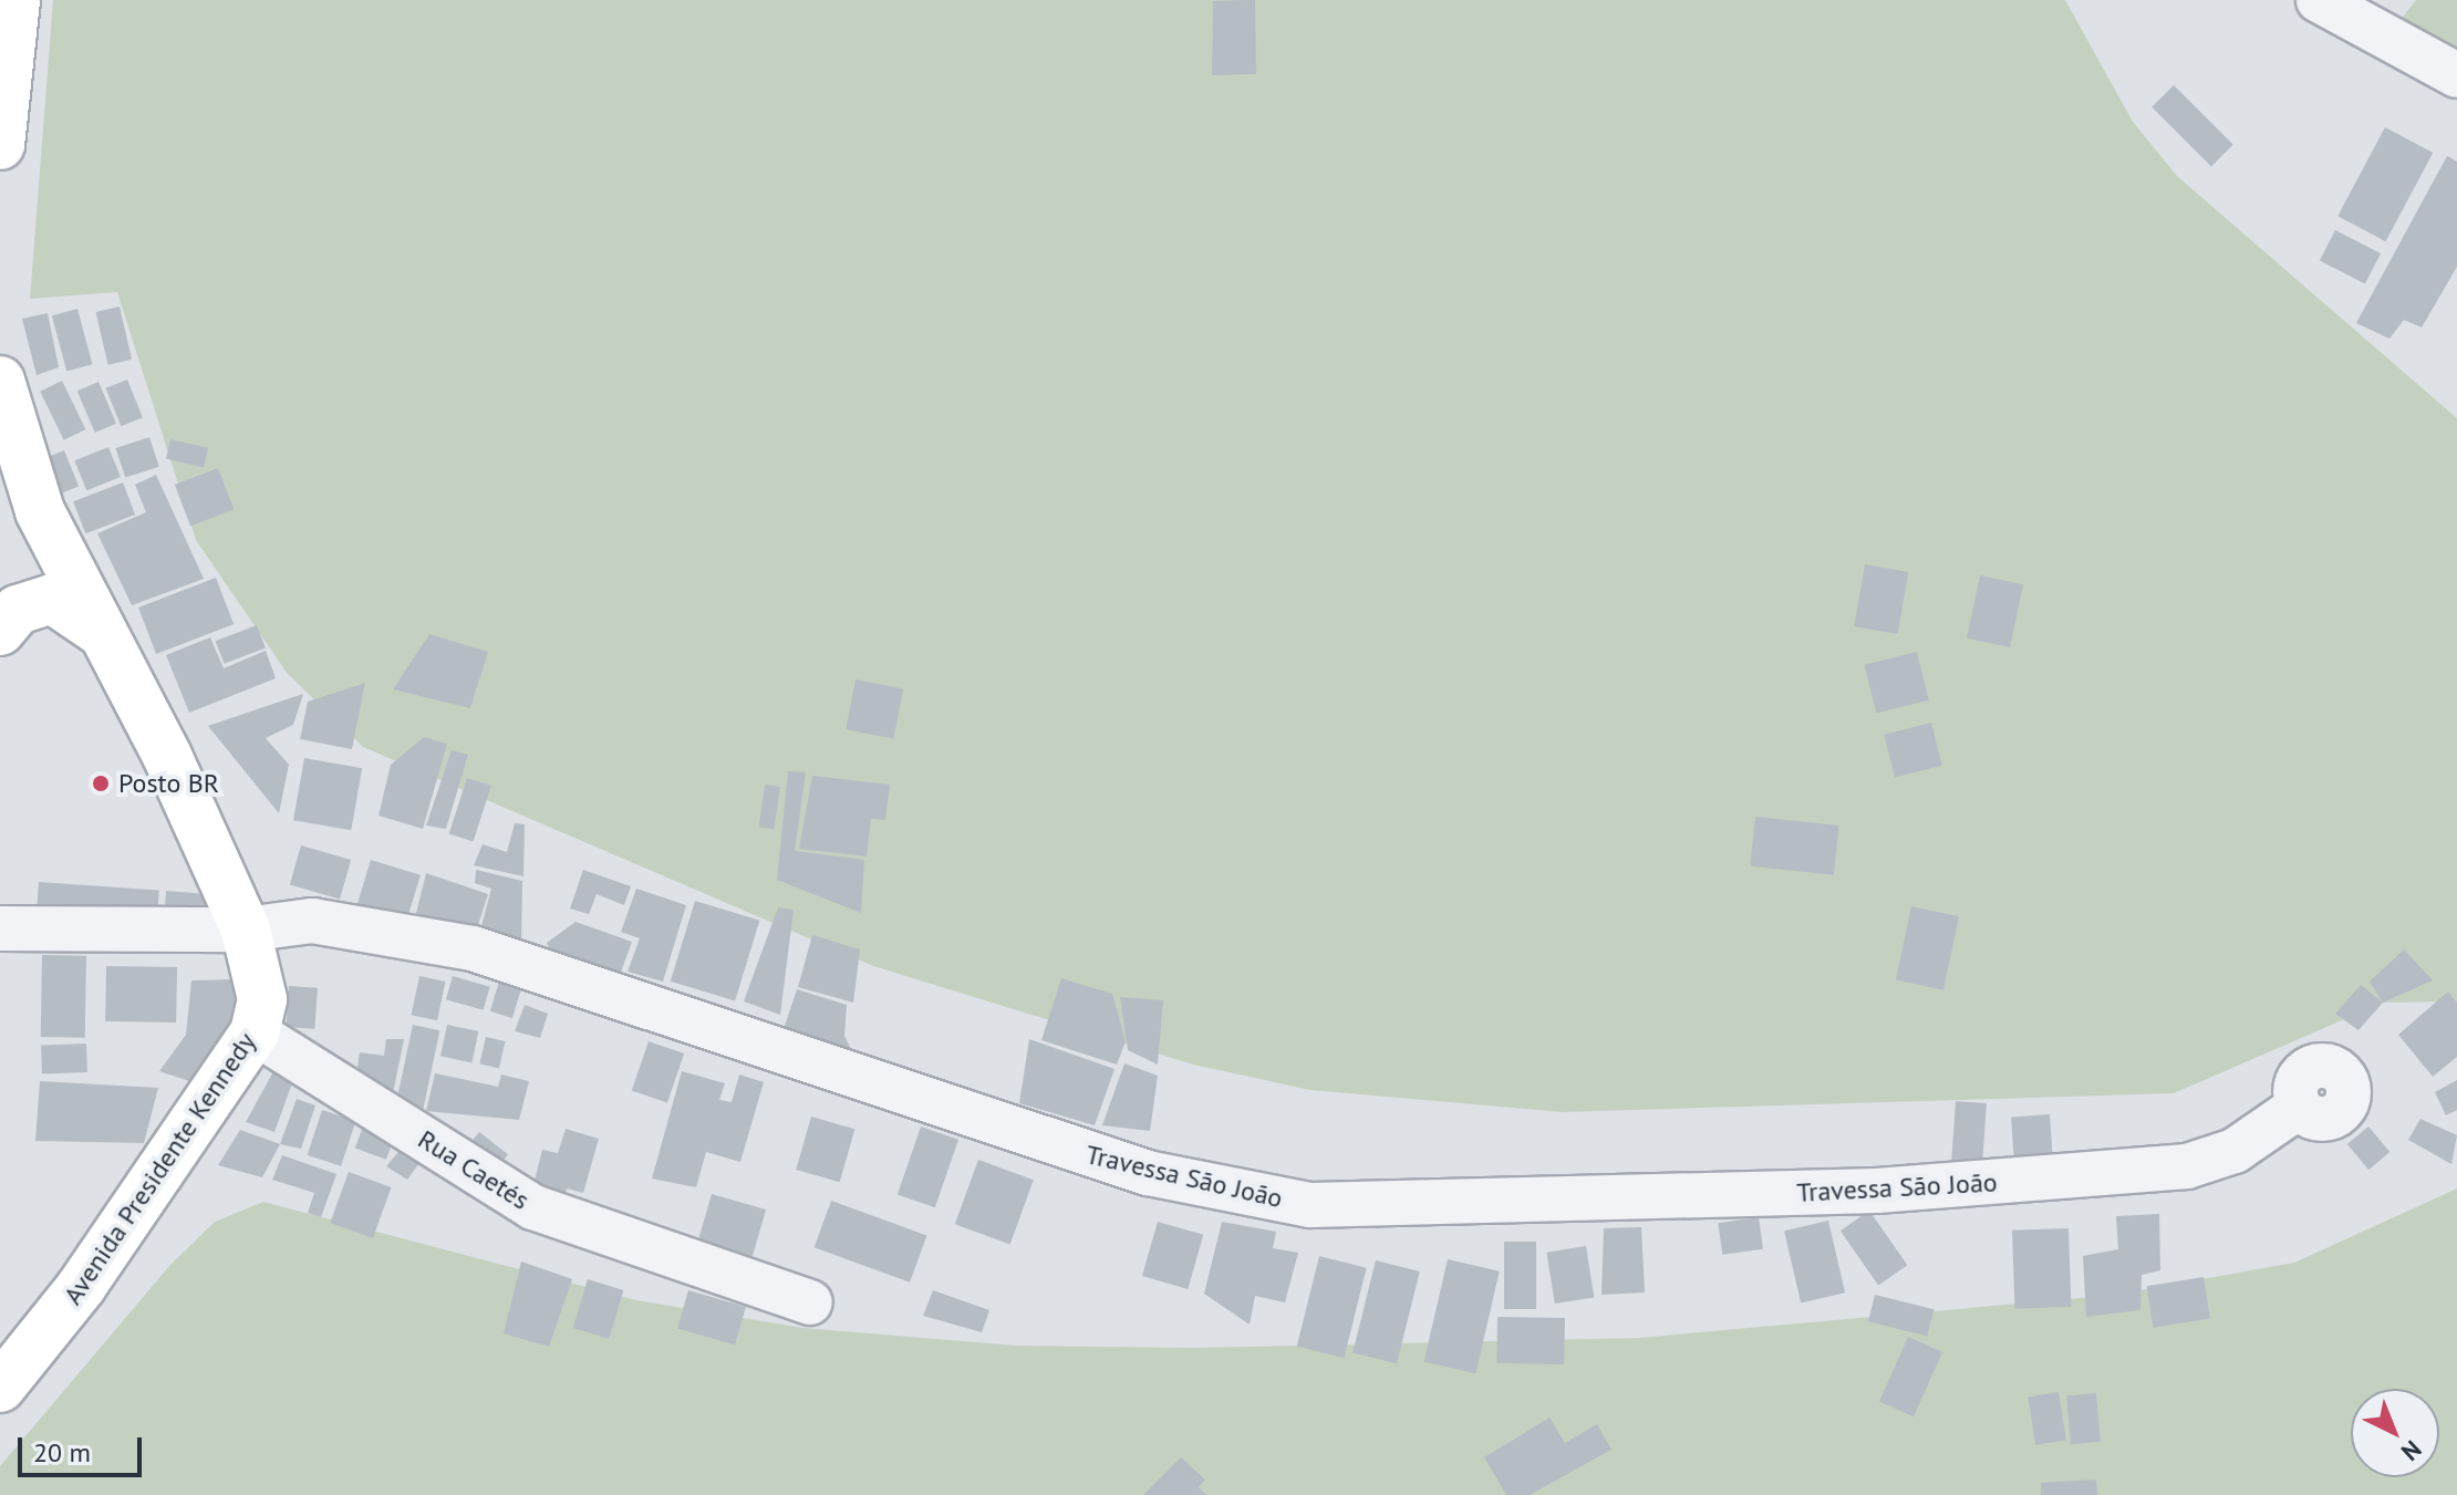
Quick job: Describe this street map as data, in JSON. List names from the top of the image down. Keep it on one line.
{"streets":{"main road":["Avenida Presidente Kennedy"],"street":["Rua Caetés","Travessa São João"]},"crossings":[["Avenida Presidente Kennedy","Rua Caetés"],["Avenida Presidente Kennedy","Travessa São João"]],"places":["Posto BR"],"scale_bar":"20 m","north":"bottom right"}
